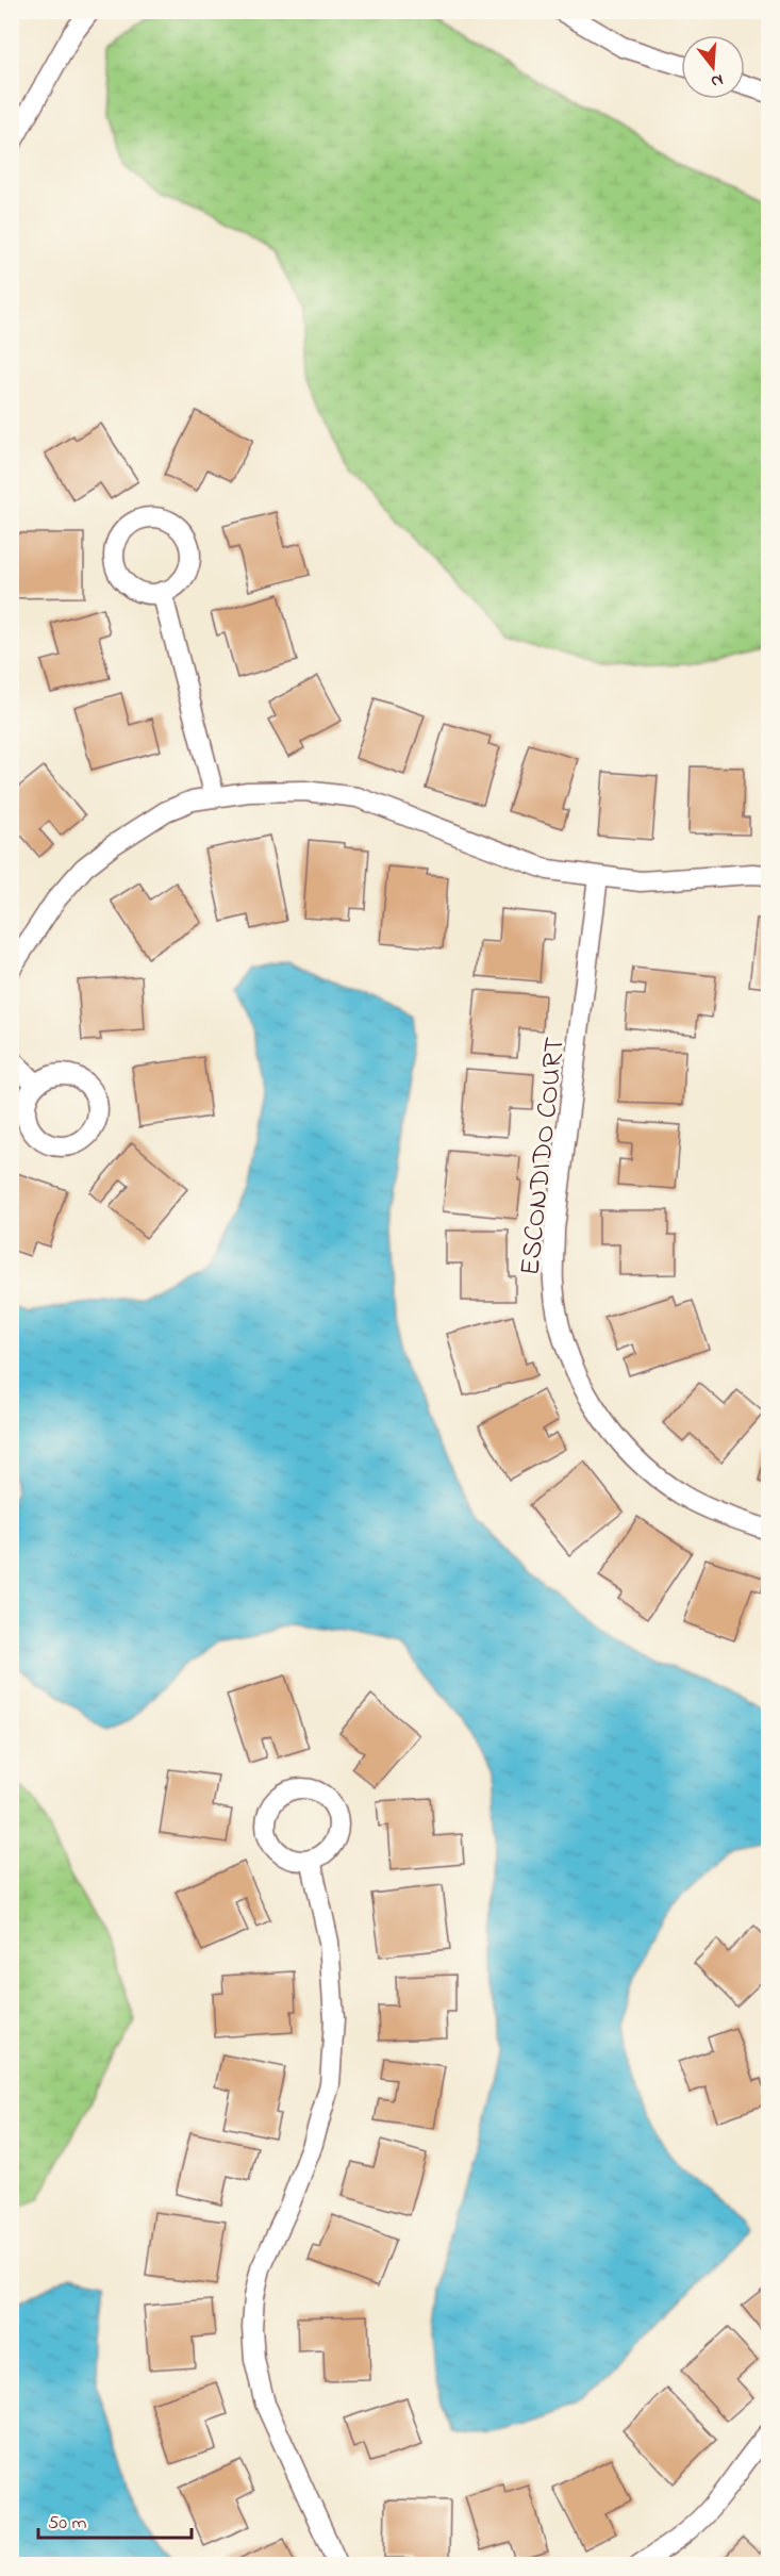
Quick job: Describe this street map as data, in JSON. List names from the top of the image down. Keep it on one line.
{"streets":{"street":["ESCONDIDO COURT"]},"scale_bar":"50 m","north":"bottom"}
